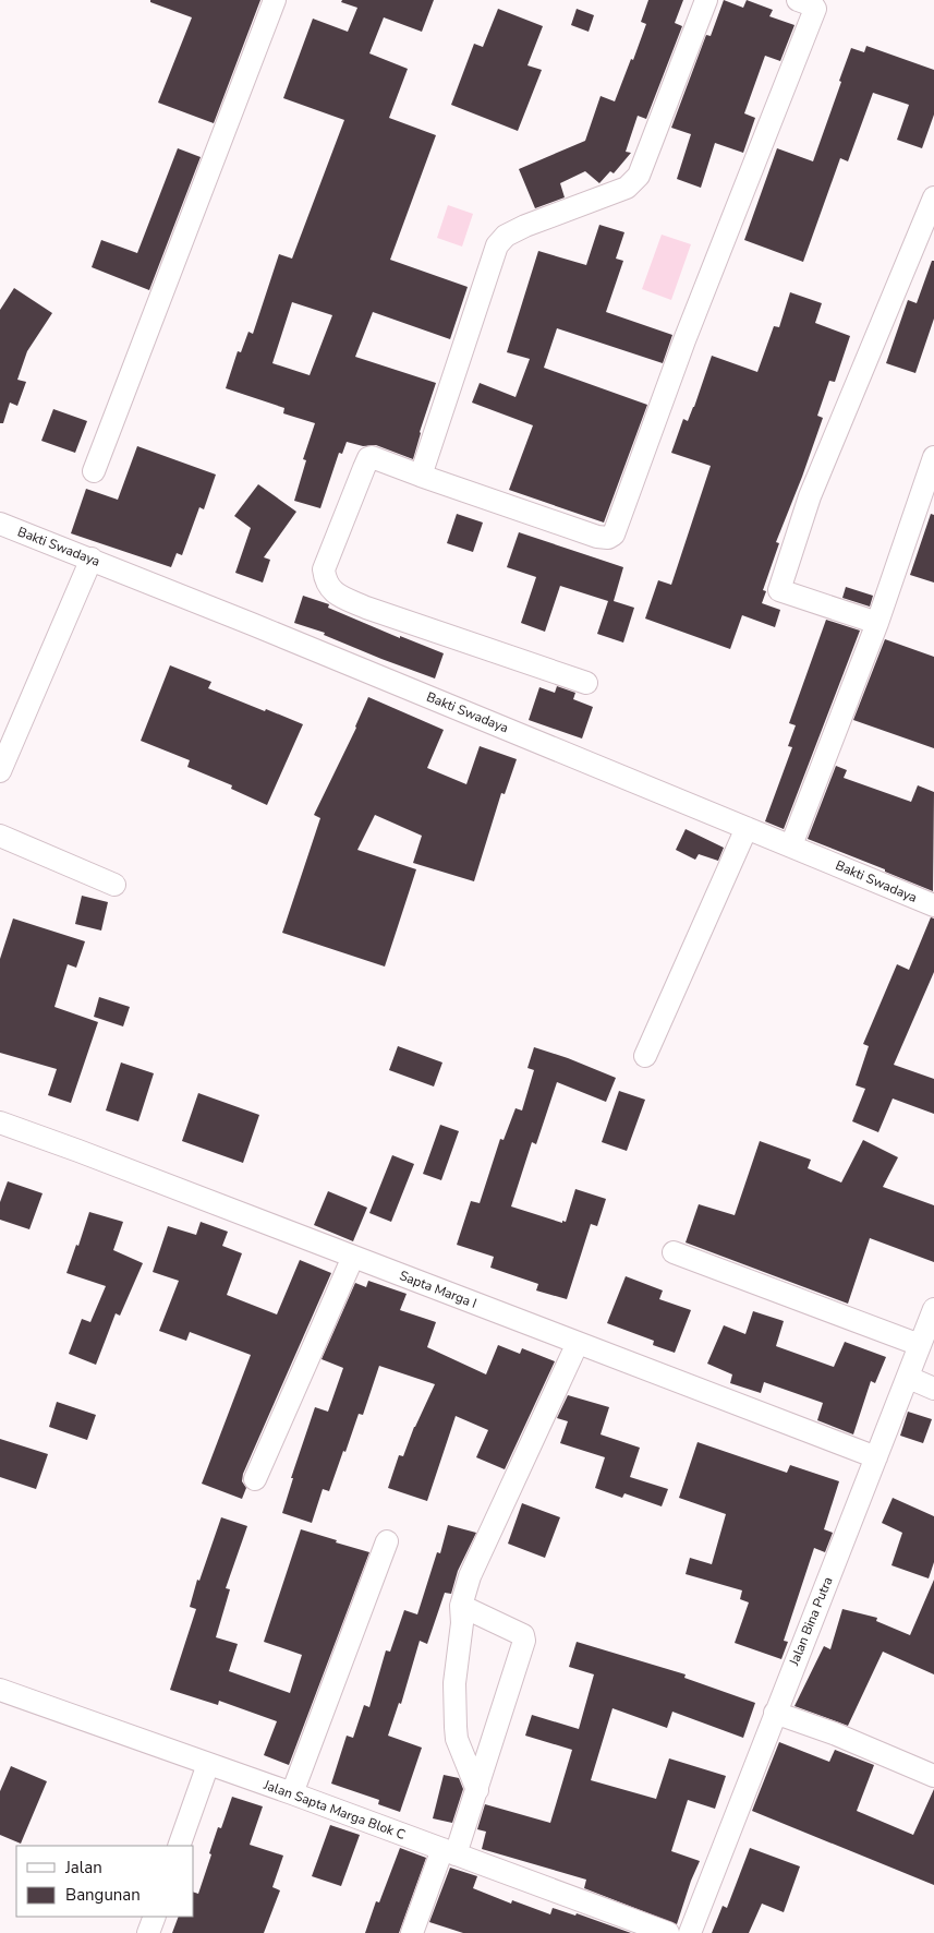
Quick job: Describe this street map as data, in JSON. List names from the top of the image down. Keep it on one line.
{"streets":{"street":["Bakti Swadaya","Sapta Marga I","Jalan Bina Putra","Jalan Sapta Marga Blok C"]},"crossings":[["Sapta Marga I","Jalan Bina Putra"]],"legend":["Jalan","Bangunan"]}
